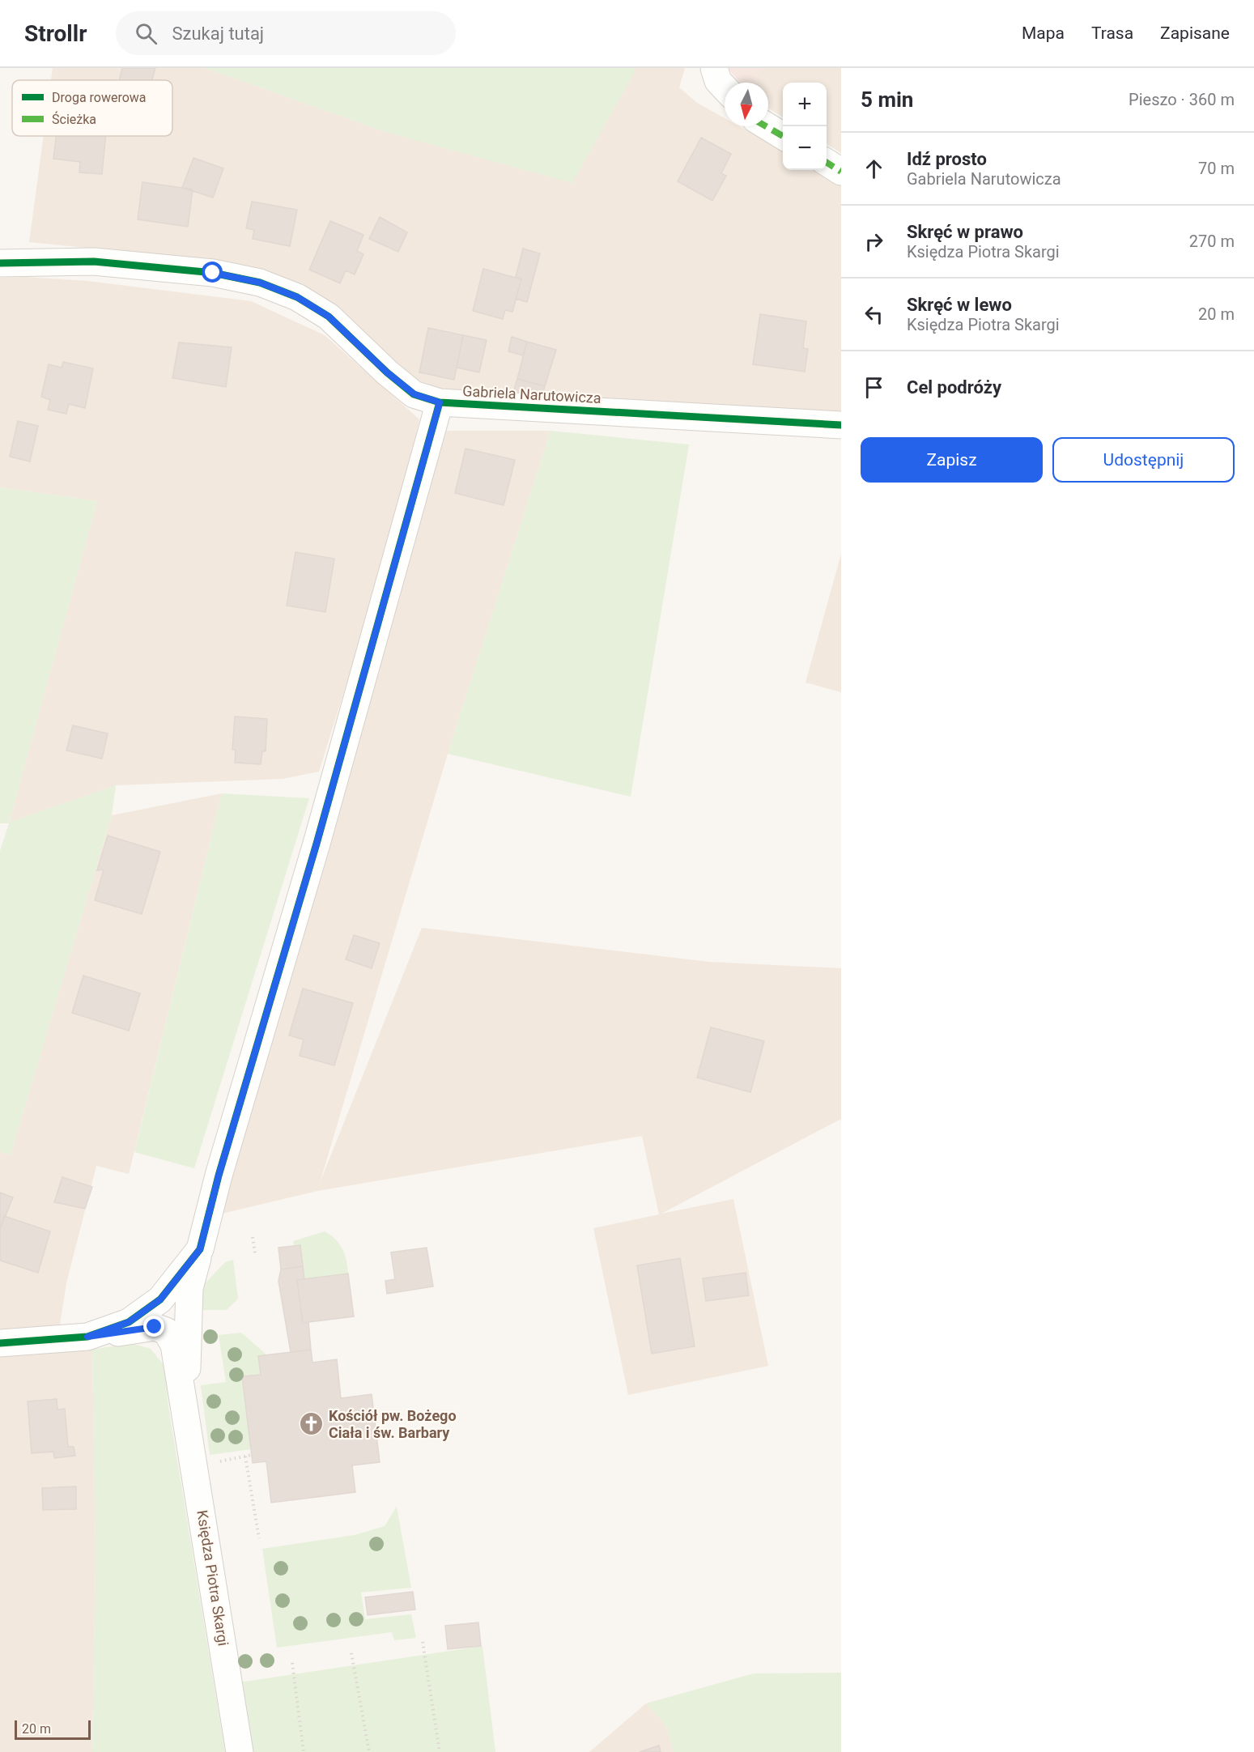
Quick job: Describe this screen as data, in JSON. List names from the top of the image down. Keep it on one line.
{"streets":{"street":["Gabriela Narutowicza","Księdza Piotra Skargi"]},"crossings":[["Gabriela Narutowicza","Księdza Piotra Skargi"]],"places":{"church":["Kościół pw. Bożego Ciała i św. Barbary"]},"legend":["Droga rowerowa","Ścieżka"],"scale_bar":"20 m","north":"bottom","page":{"header":"Strollr","search":"Szukaj tutaj","nav":["Mapa","Trasa","Zapisane"],"heading":["5 min","Pieszo · 360 m"],"map_buttons":["+","−"],"list":[["Idź prosto","Gabriela Narutowicza","70 m"],["Skręć w prawo","Księdza Piotra Skargi","270 m"],["Skręć w lewo","Księdza Piotra Skargi","20 m"],"Cel podróży"],"buttons":["Zapisz","Udostępnij"],"scale":"20 m"}}
